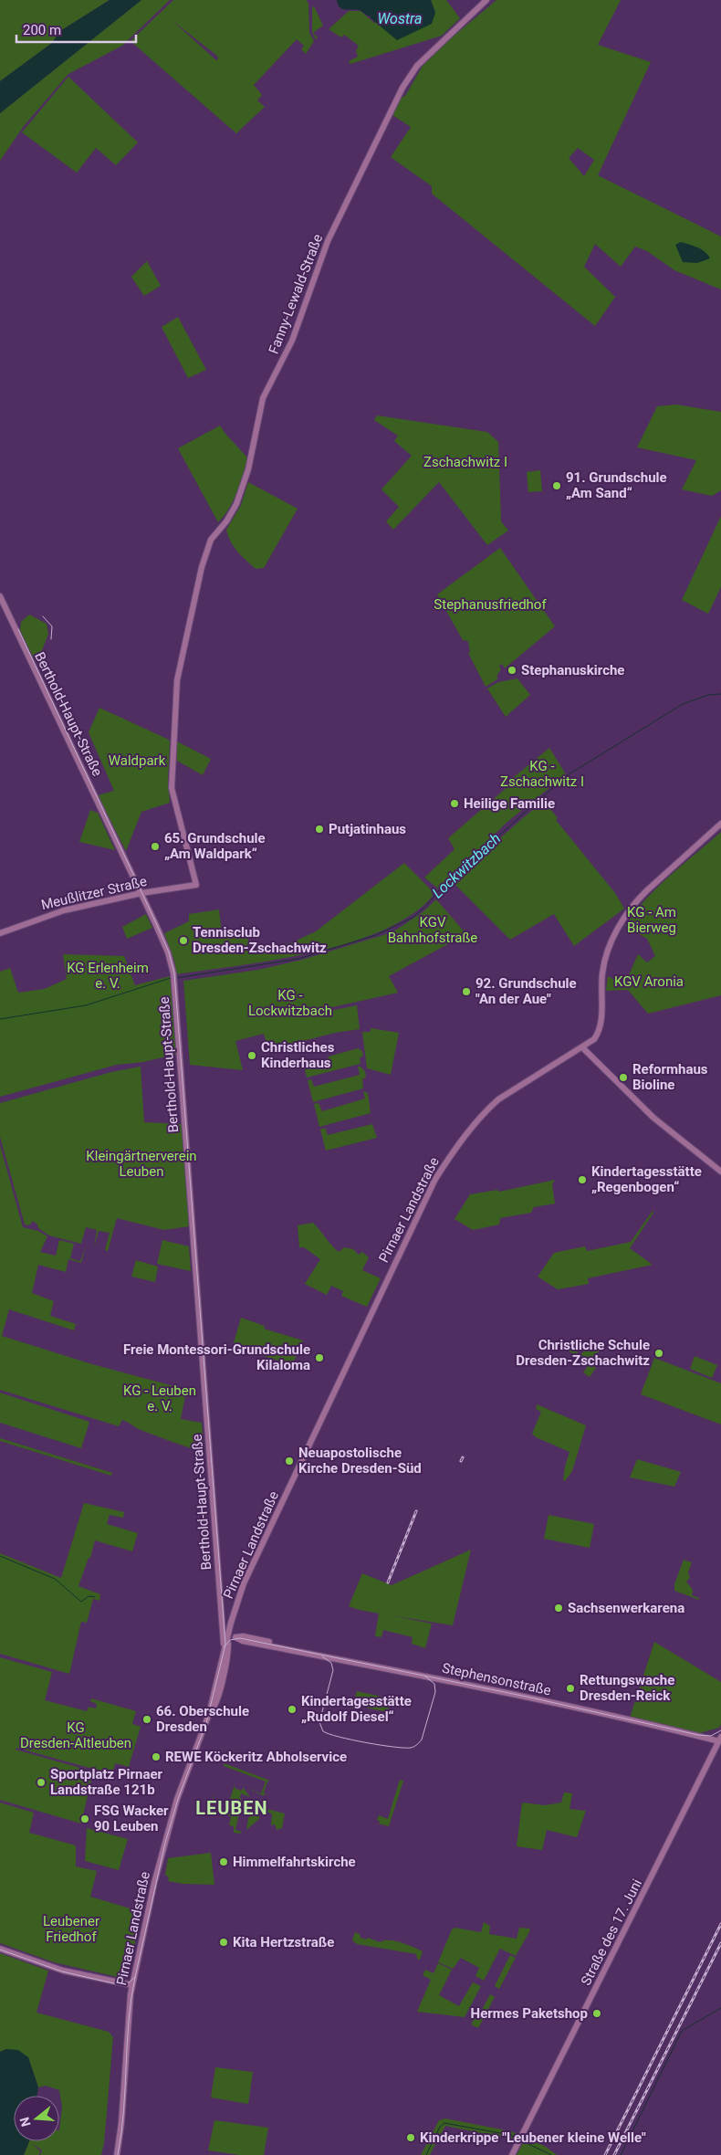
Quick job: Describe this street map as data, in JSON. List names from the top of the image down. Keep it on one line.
{"streets":{"street":["Fanny-Lewald-Straße","Berthold-Haupt-Straße","Meußlitzer Straße","Pirnaer Landstraße","Stephensonstraße","Straße des 17. Juni"]},"crossings":[["Fanny-Lewald-Straße","Meußlitzer Straße"],["Berthold-Haupt-Straße","Meußlitzer Straße"],["Berthold-Haupt-Straße","Pirnaer Landstraße"],["Berthold-Haupt-Straße","Stephensonstraße"],["Pirnaer Landstraße","Stephensonstraße"],["Stephensonstraße","Straße des 17. Juni"]],"districts":["LEUBEN"],"water":["Wostra","Lockwitzbach"],"parks":["Zschachwitz I","Stephanusfriedhof","Waldpark","KG - Zschachwitz I","KG - Am Bierweg","KGV Bahnhofstraße","KG Erlenheim e. V.","KGV Aronia","KG - Lockwitzbach","Kleingärtnerverein Leuben","KG - Leuben e. V.","KG Dresden-Altleuben","Leubener Friedhof"],"places":["91. Grundschule „Am Sand“","Stephanuskirche","Heilige Familie","Putjatinhaus","65. Grundschule „Am Waldpark“","Tennisclub Dresden-Zschachwitz","92. Grundschule \"An der Aue\"","Christliches Kinderhaus","Reformhaus Bioline","Kindertagesstätte „Regenbogen“","Christliche Schule Dresden-Zschachwitz","Freie Montessori-Grundschule Kilaloma","Neuapostolische Kirche Dresden-Süd","Sachsenwerkarena","Rettungswache Dresden-Reick","Kindertagesstätte „Rudolf Diesel“","66. Oberschule Dresden","REWE Köckeritz Abholservice","Sportplatz Pirnaer Landstraße 121b","FSG Wacker 90 Leuben","Himmelfahrtskirche","Kita Hertzstraße","Hermes Paketshop","Kinderkrippe \"Leubener kleine Welle\""],"scale_bar":"200 m","north":"left"}
